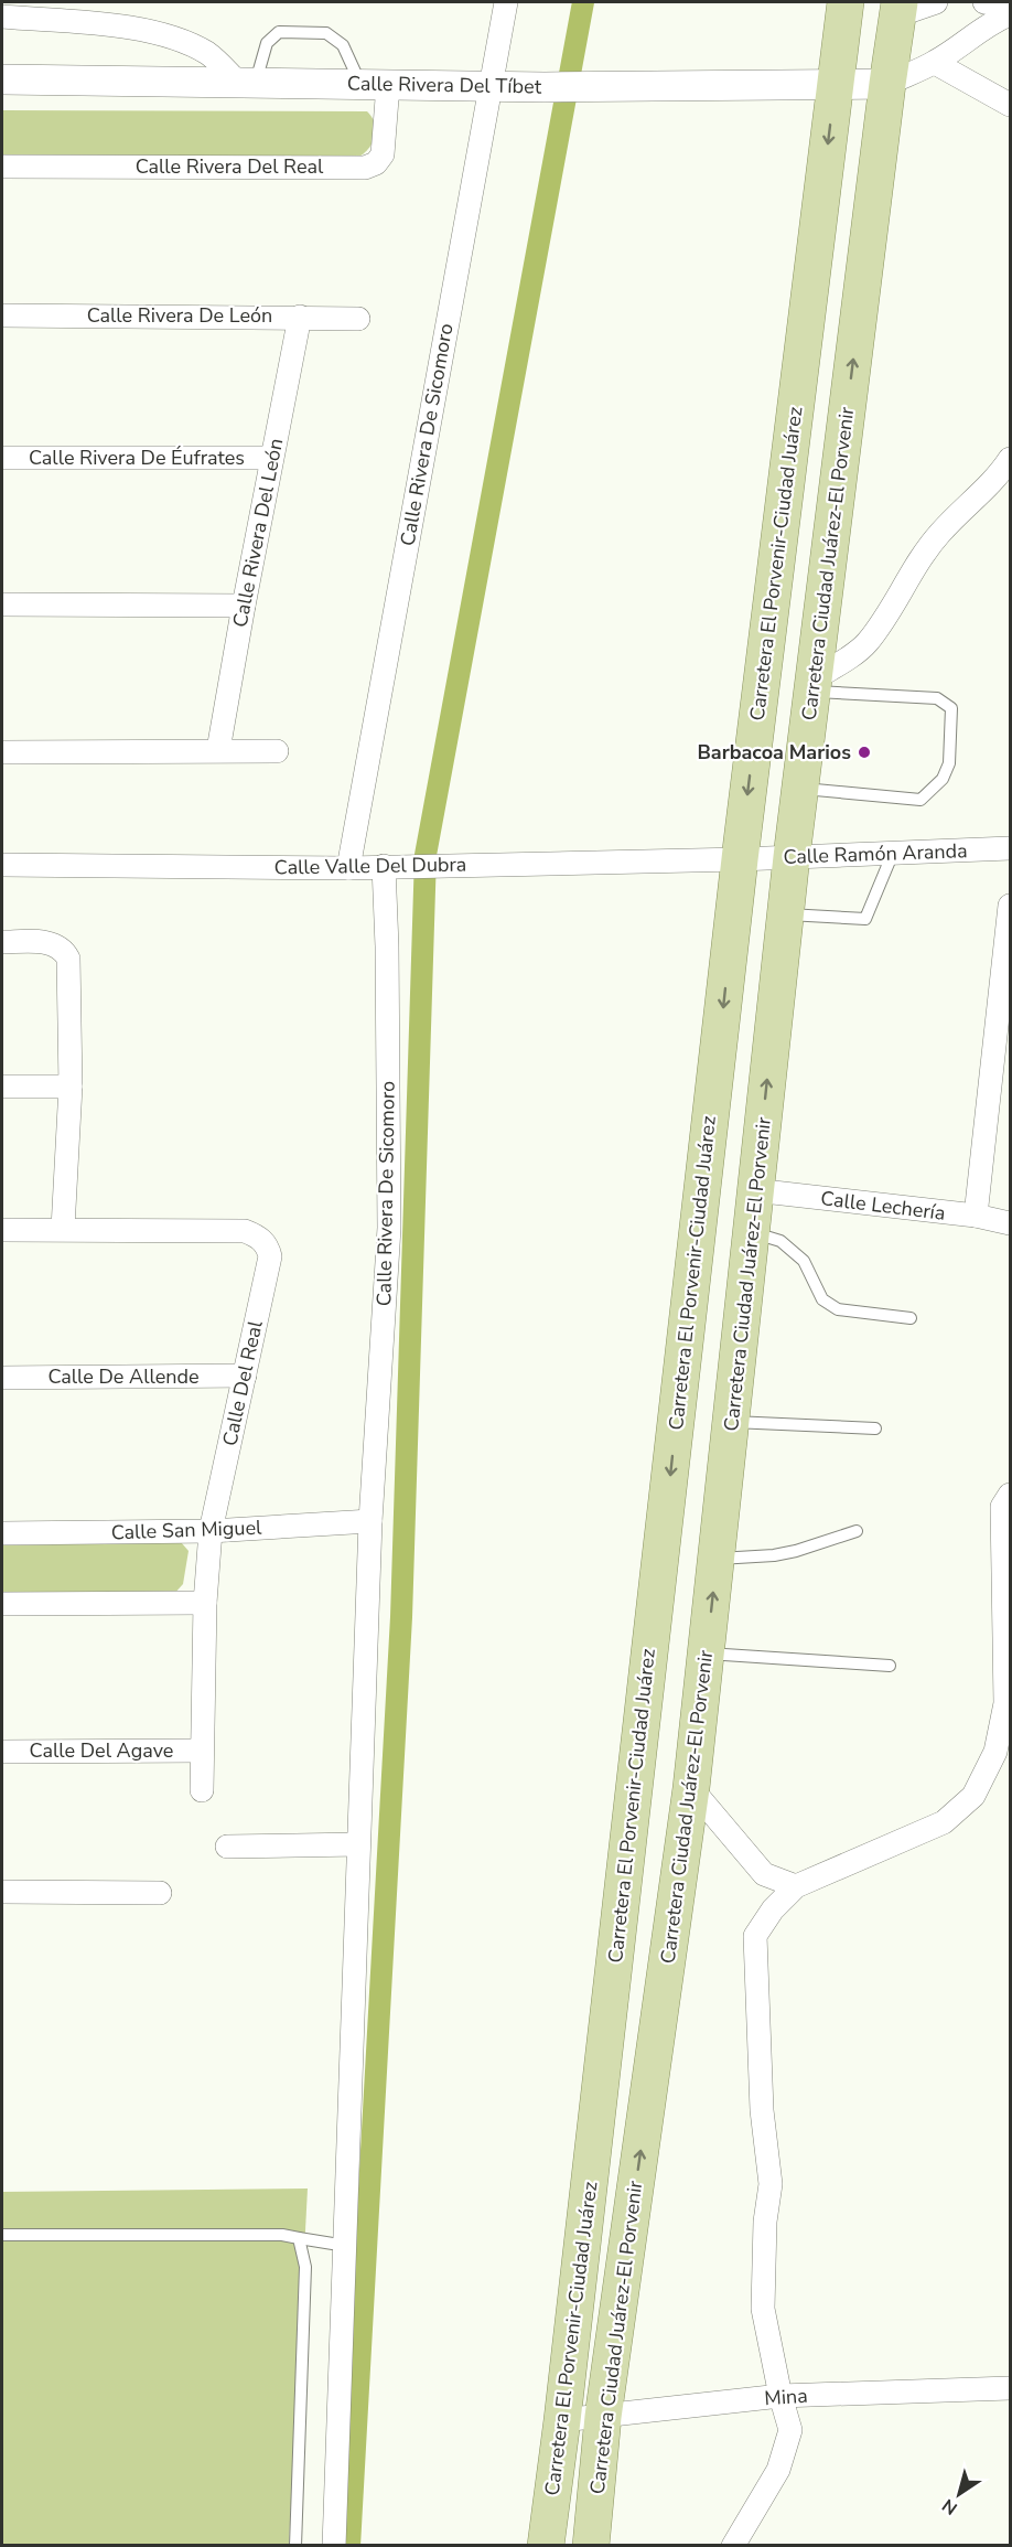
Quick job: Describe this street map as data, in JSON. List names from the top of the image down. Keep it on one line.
{"streets":{"main road":["Carretera El Porvenir-Ciudad Juárez","Carretera Ciudad Juárez-El Porvenir"],"street":["Calle Rivera Del Tíbet","Calle Rivera Del Real","Calle Rivera De León","Calle Rivera De Sicomoro","Calle Rivera De Éufrates","Calle Rivera Del León","Calle Ramón Aranda","Calle Valle Del Dubra","Calle Lechería","Calle De Allende","Calle Del Real","Calle San Miguel","Calle Del Agave","Mina"]},"crossings":[["Calle Rivera Del Tíbet","Calle Rivera Del Real"],["Calle Rivera Del Tíbet","Calle Rivera De Sicomoro"],["Calle Rivera Del Tíbet","Carretera El Porvenir-Ciudad Juárez"],["Calle Rivera Del Tíbet","Carretera Ciudad Juárez-El Porvenir"],["Calle Rivera De León","Calle Rivera Del León"],["Calle Rivera De Sicomoro","Calle Valle Del Dubra"],["Calle Rivera De Sicomoro","Calle San Miguel"],["Calle Rivera De Éufrates","Calle Rivera Del León"],["Carretera El Porvenir-Ciudad Juárez","Calle Ramón Aranda"],["Carretera El Porvenir-Ciudad Juárez","Calle Valle Del Dubra"],["Carretera El Porvenir-Ciudad Juárez","Mina"],["Carretera Ciudad Juárez-El Porvenir","Calle Ramón Aranda"],["Carretera Ciudad Juárez-El Porvenir","Calle Lechería"],["Carretera Ciudad Juárez-El Porvenir","Mina"],["Calle Ramón Aranda","Calle Valle Del Dubra"],["Calle De Allende","Calle Del Real"],["Calle Del Real","Calle San Miguel"],["Calle Del Real","Calle Del Agave"]],"one_way":["Carretera El Porvenir-Ciudad Juárez","Carretera Ciudad Juárez-El Porvenir"],"places":["Barbacoa Marios"],"north":"bottom left"}
